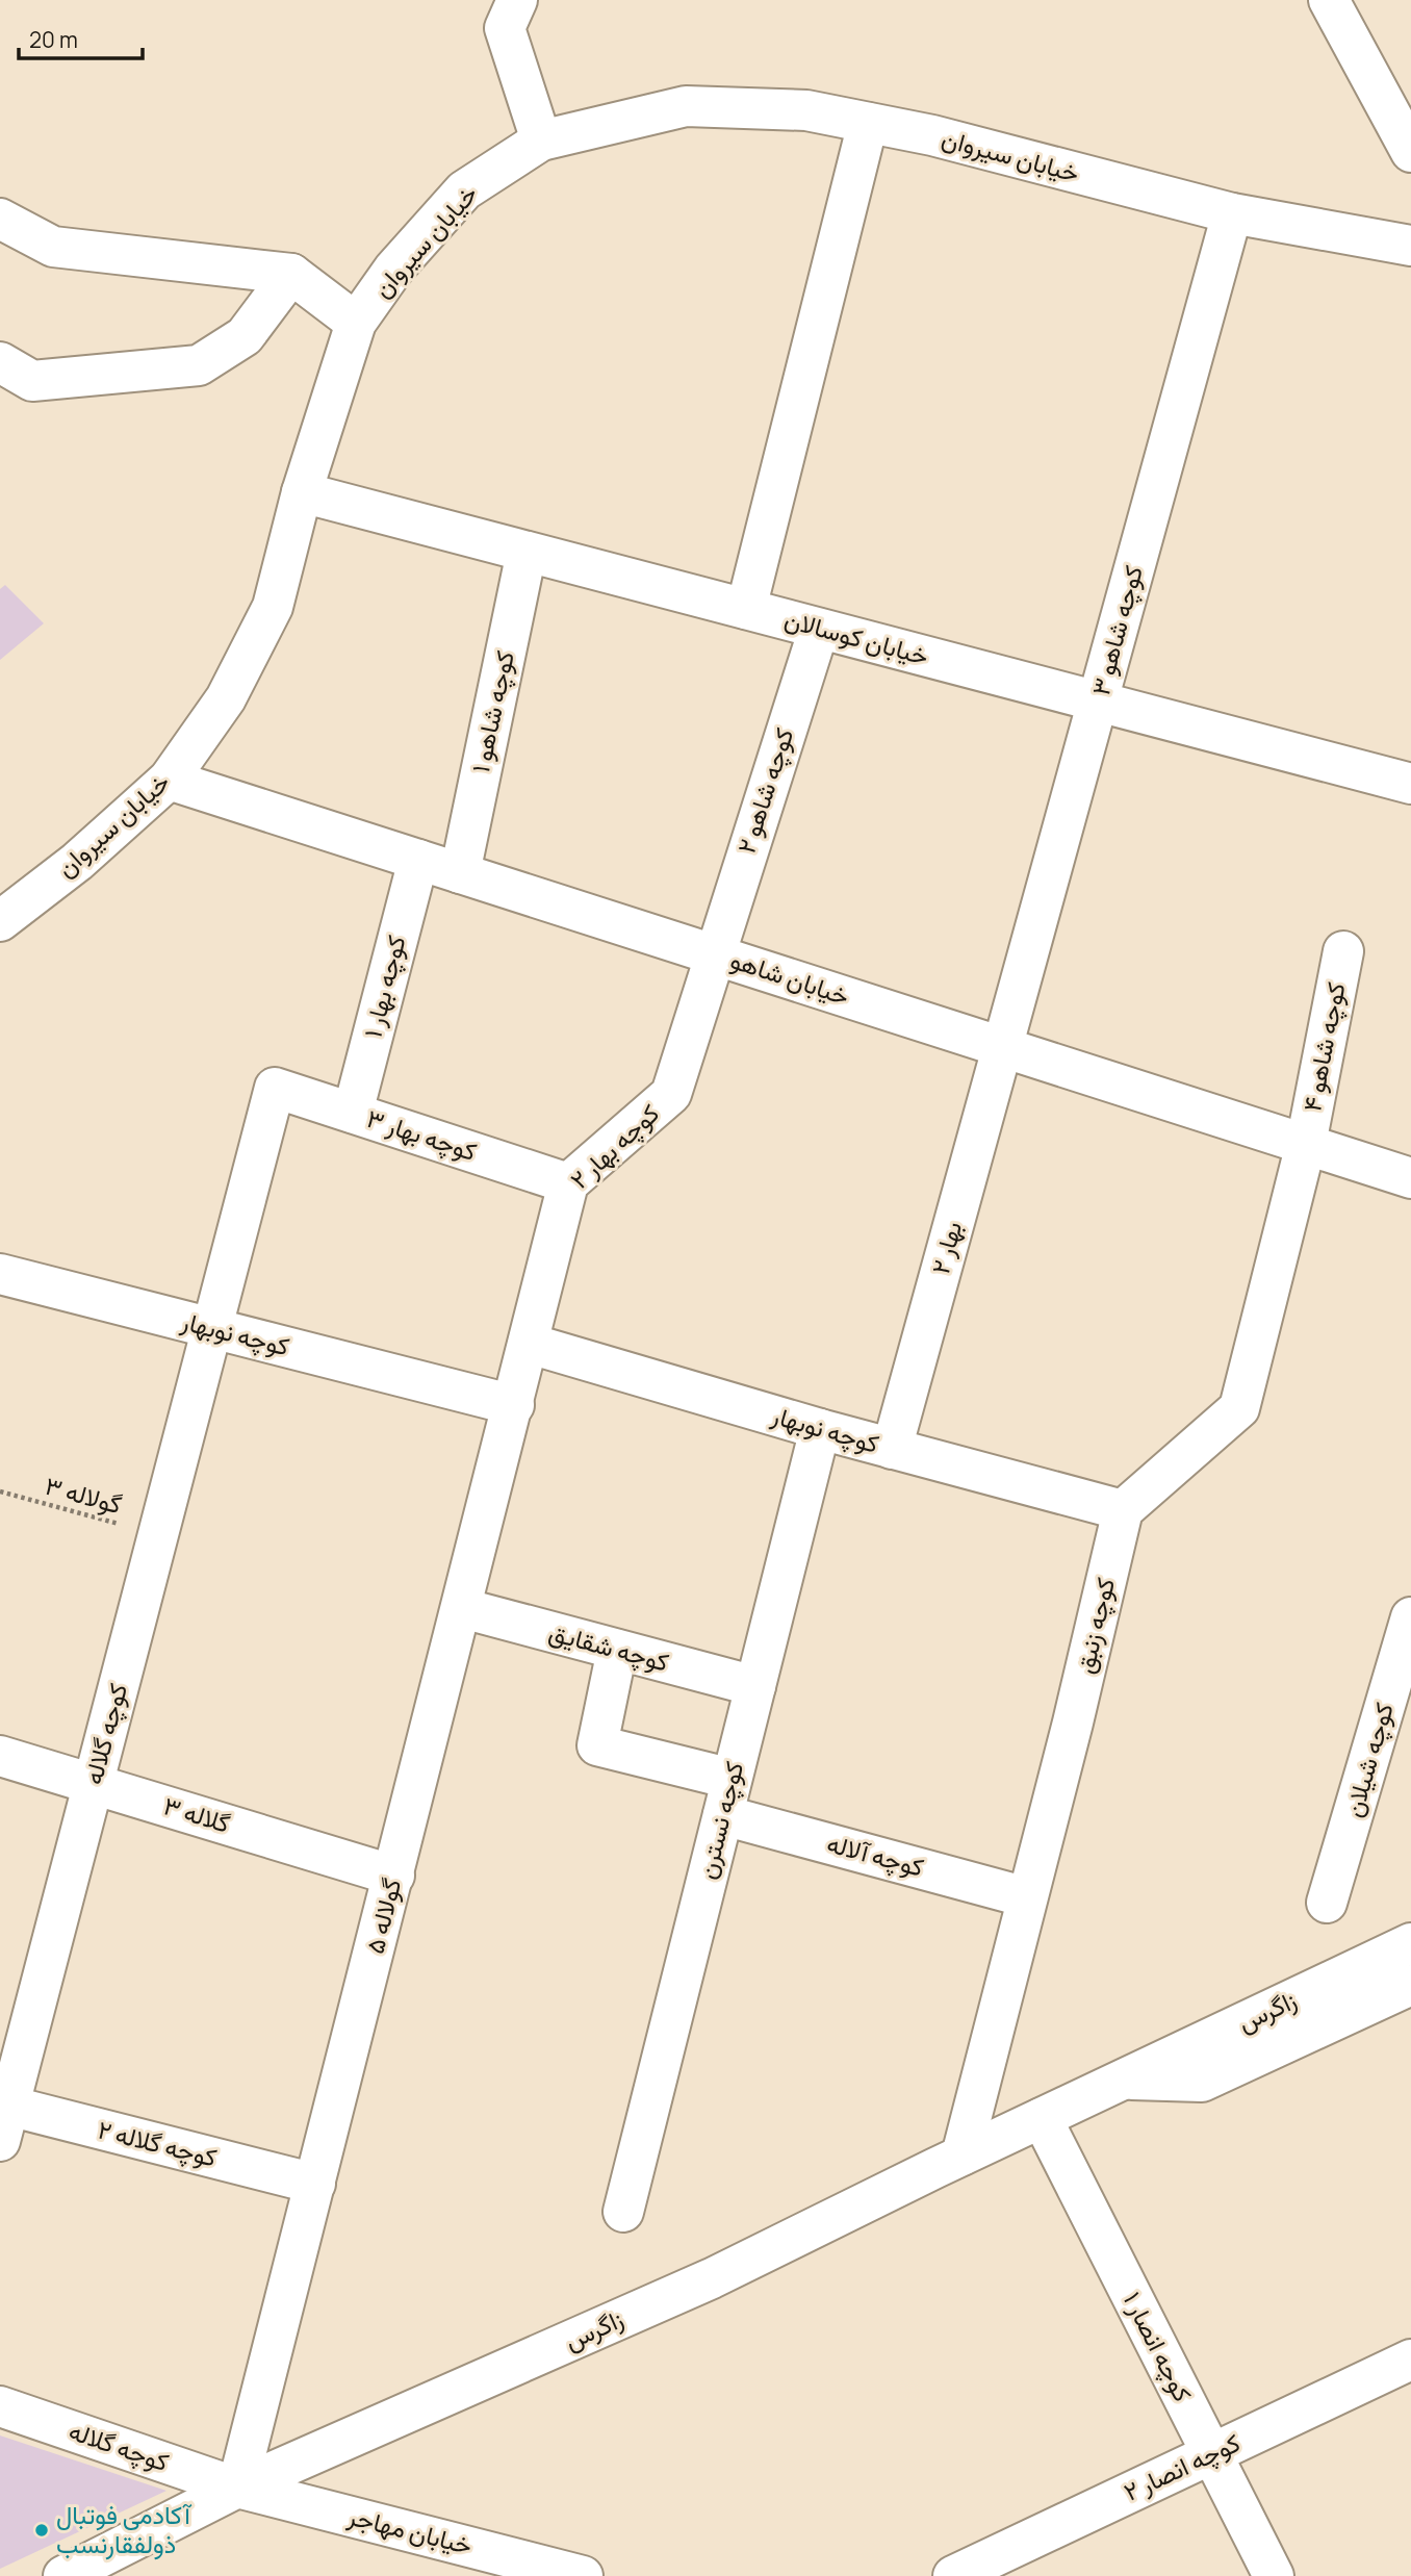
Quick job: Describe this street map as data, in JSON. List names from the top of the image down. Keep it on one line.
{"streets":{"street":["خیابان سیروان","کوچه شاهو ۳","خیابان کوسالان","کوچه شاهو ۱","کوچه شاهو ۲","خیابان شاهو","کوچه بهار ۱","کوچه شاهو ۴","کوچه بهار ۳","کوچه بهار ۲","بهار ۲","کوچه نوبهار","کوچه زنبق","کوچه شقایق","کوچه گلاله","کوچه شیلان","گلاله ۳","کوچه نسترن","کوچه آلاله","گولاله ۵","زاگرس","کوچه گلاله ۲","کوچه انصار ۱","کوچه انصار ۲","خیابان مهاجر"],"path":["گولاله ۳"]},"crossings":[["خیابان سیروان","کوچه شاهو ۳"],["خیابان سیروان","خیابان کوسالان"],["خیابان سیروان","خیابان شاهو"],["کوچه شاهو ۳","خیابان کوسالان"],["کوچه شاهو ۳","خیابان شاهو"],["کوچه شاهو ۳","بهار ۲"],["خیابان کوسالان","کوچه شاهو ۱"],["خیابان کوسالان","کوچه شاهو ۲"],["کوچه شاهو ۱","خیابان شاهو"],["کوچه شاهو ۲","خیابان شاهو"],["کوچه شاهو ۲","کوچه بهار ۲"],["خیابان شاهو","کوچه بهار ۱"],["خیابان شاهو","کوچه شاهو ۴"],["خیابان شاهو","کوچه بهار ۲"],["خیابان شاهو","بهار ۲"],["کوچه بهار ۱","کوچه بهار ۳"],["کوچه بهار ۳","کوچه بهار ۲"],["کوچه بهار ۳","کوچه نوبهار"],["کوچه بهار ۳","کوچه گلاله"],["کوچه بهار ۲","کوچه نوبهار"],["کوچه بهار ۲","گولاله ۵"],["بهار ۲","کوچه نوبهار"],["کوچه نوبهار","کوچه زنبق"],["کوچه نوبهار","کوچه گلاله"],["کوچه نوبهار","کوچه نسترن"],["کوچه نوبهار","گولاله ۵"],["گولاله ۳","کوچه گلاله"],["کوچه زنبق","کوچه آلاله"],["کوچه زنبق","زاگرس"],["کوچه شقایق","کوچه نسترن"],["کوچه شقایق","کوچه آلاله"],["کوچه شقایق","گولاله ۵"],["کوچه گلاله","گلاله ۳"],["کوچه گلاله","گولاله ۵"],["کوچه گلاله","زاگرس"],["کوچه گلاله","کوچه گلاله ۲"],["کوچه گلاله","خیابان مهاجر"],["گلاله ۳","گولاله ۵"],["کوچه نسترن","کوچه آلاله"],["گولاله ۵","زاگرس"],["گولاله ۵","کوچه گلاله ۲"],["گولاله ۵","خیابان مهاجر"],["زاگرس","کوچه انصار ۱"],["زاگرس","خیابان مهاجر"],["کوچه انصار ۱","کوچه انصار ۲"]],"places":["آکادمی فوتبال ذولفقارنسب"],"scale_bar":"20 m"}
